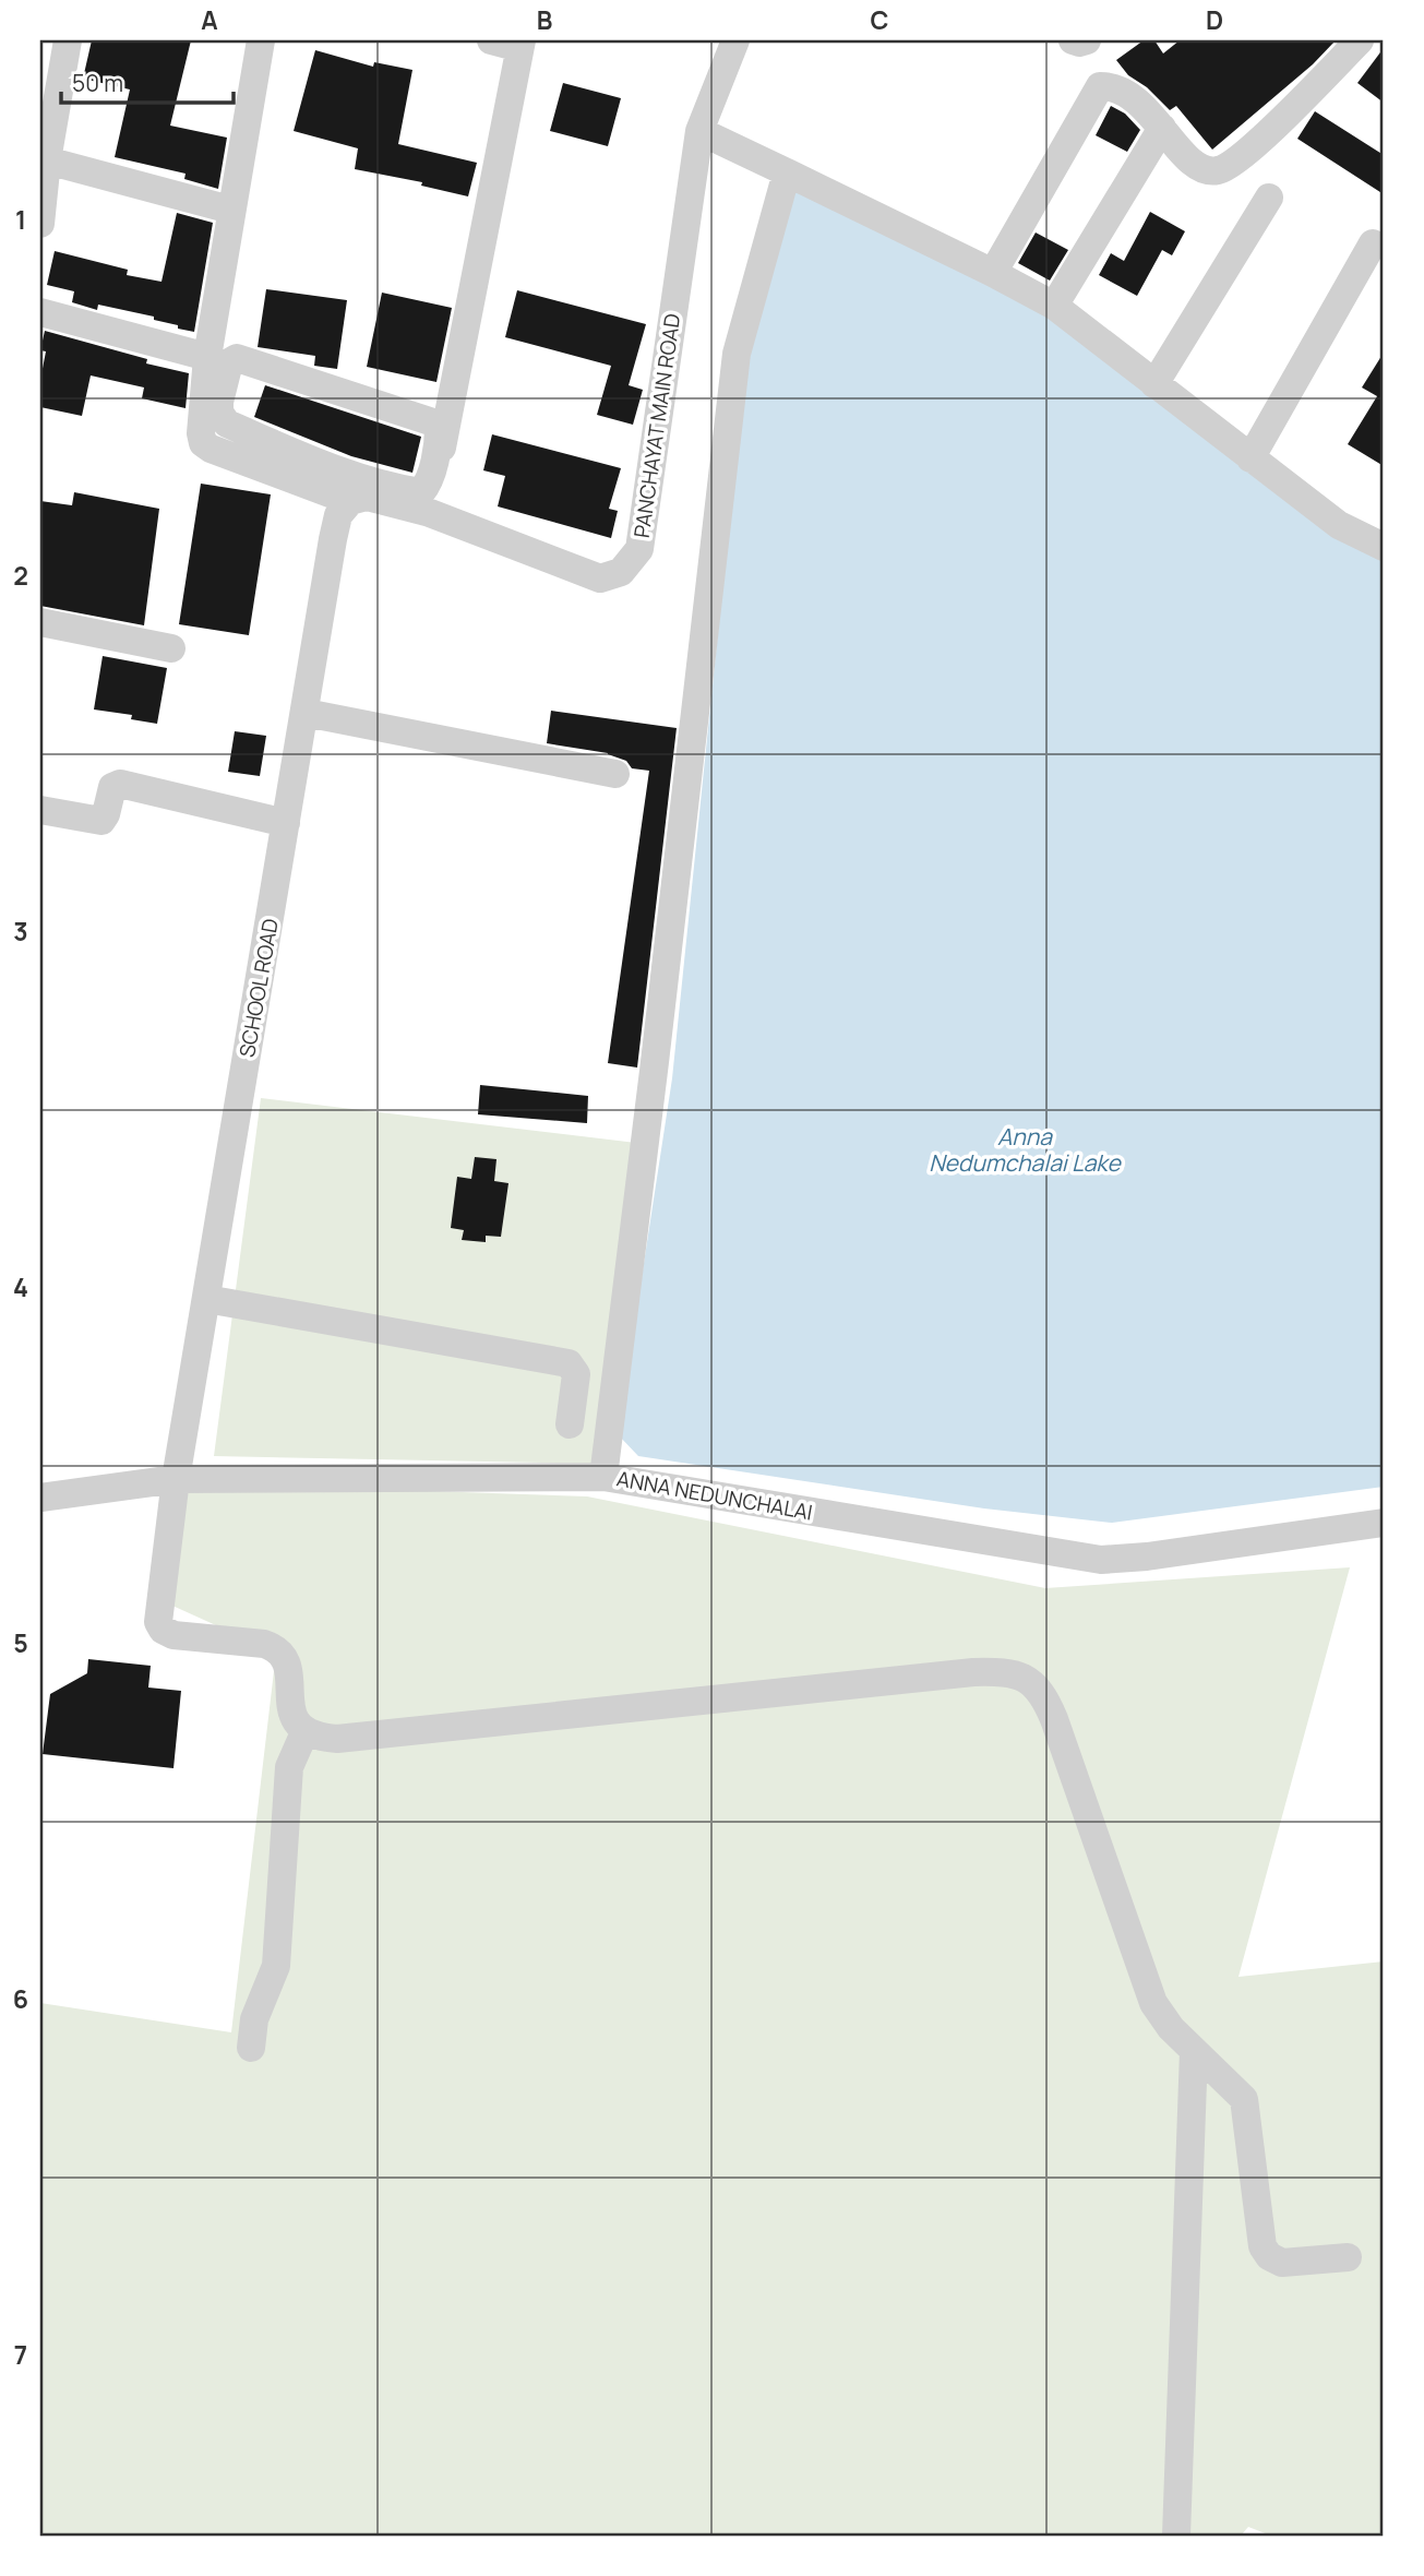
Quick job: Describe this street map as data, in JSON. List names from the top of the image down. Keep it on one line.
{"streets":{"street":["PANCHAYAT MAIN ROAD","SCHOOL ROAD","ANNA NEDUNCHALAI"]},"crossings":[["PANCHAYAT MAIN ROAD","SCHOOL ROAD"],["SCHOOL ROAD","ANNA NEDUNCHALAI"]],"water":["Anna Nedumchalai Lake"],"scale_bar":"50 m","grid":{"columns":["A","B","C","D"],"rows":["1","2","3","4","5","6","7"]}}
